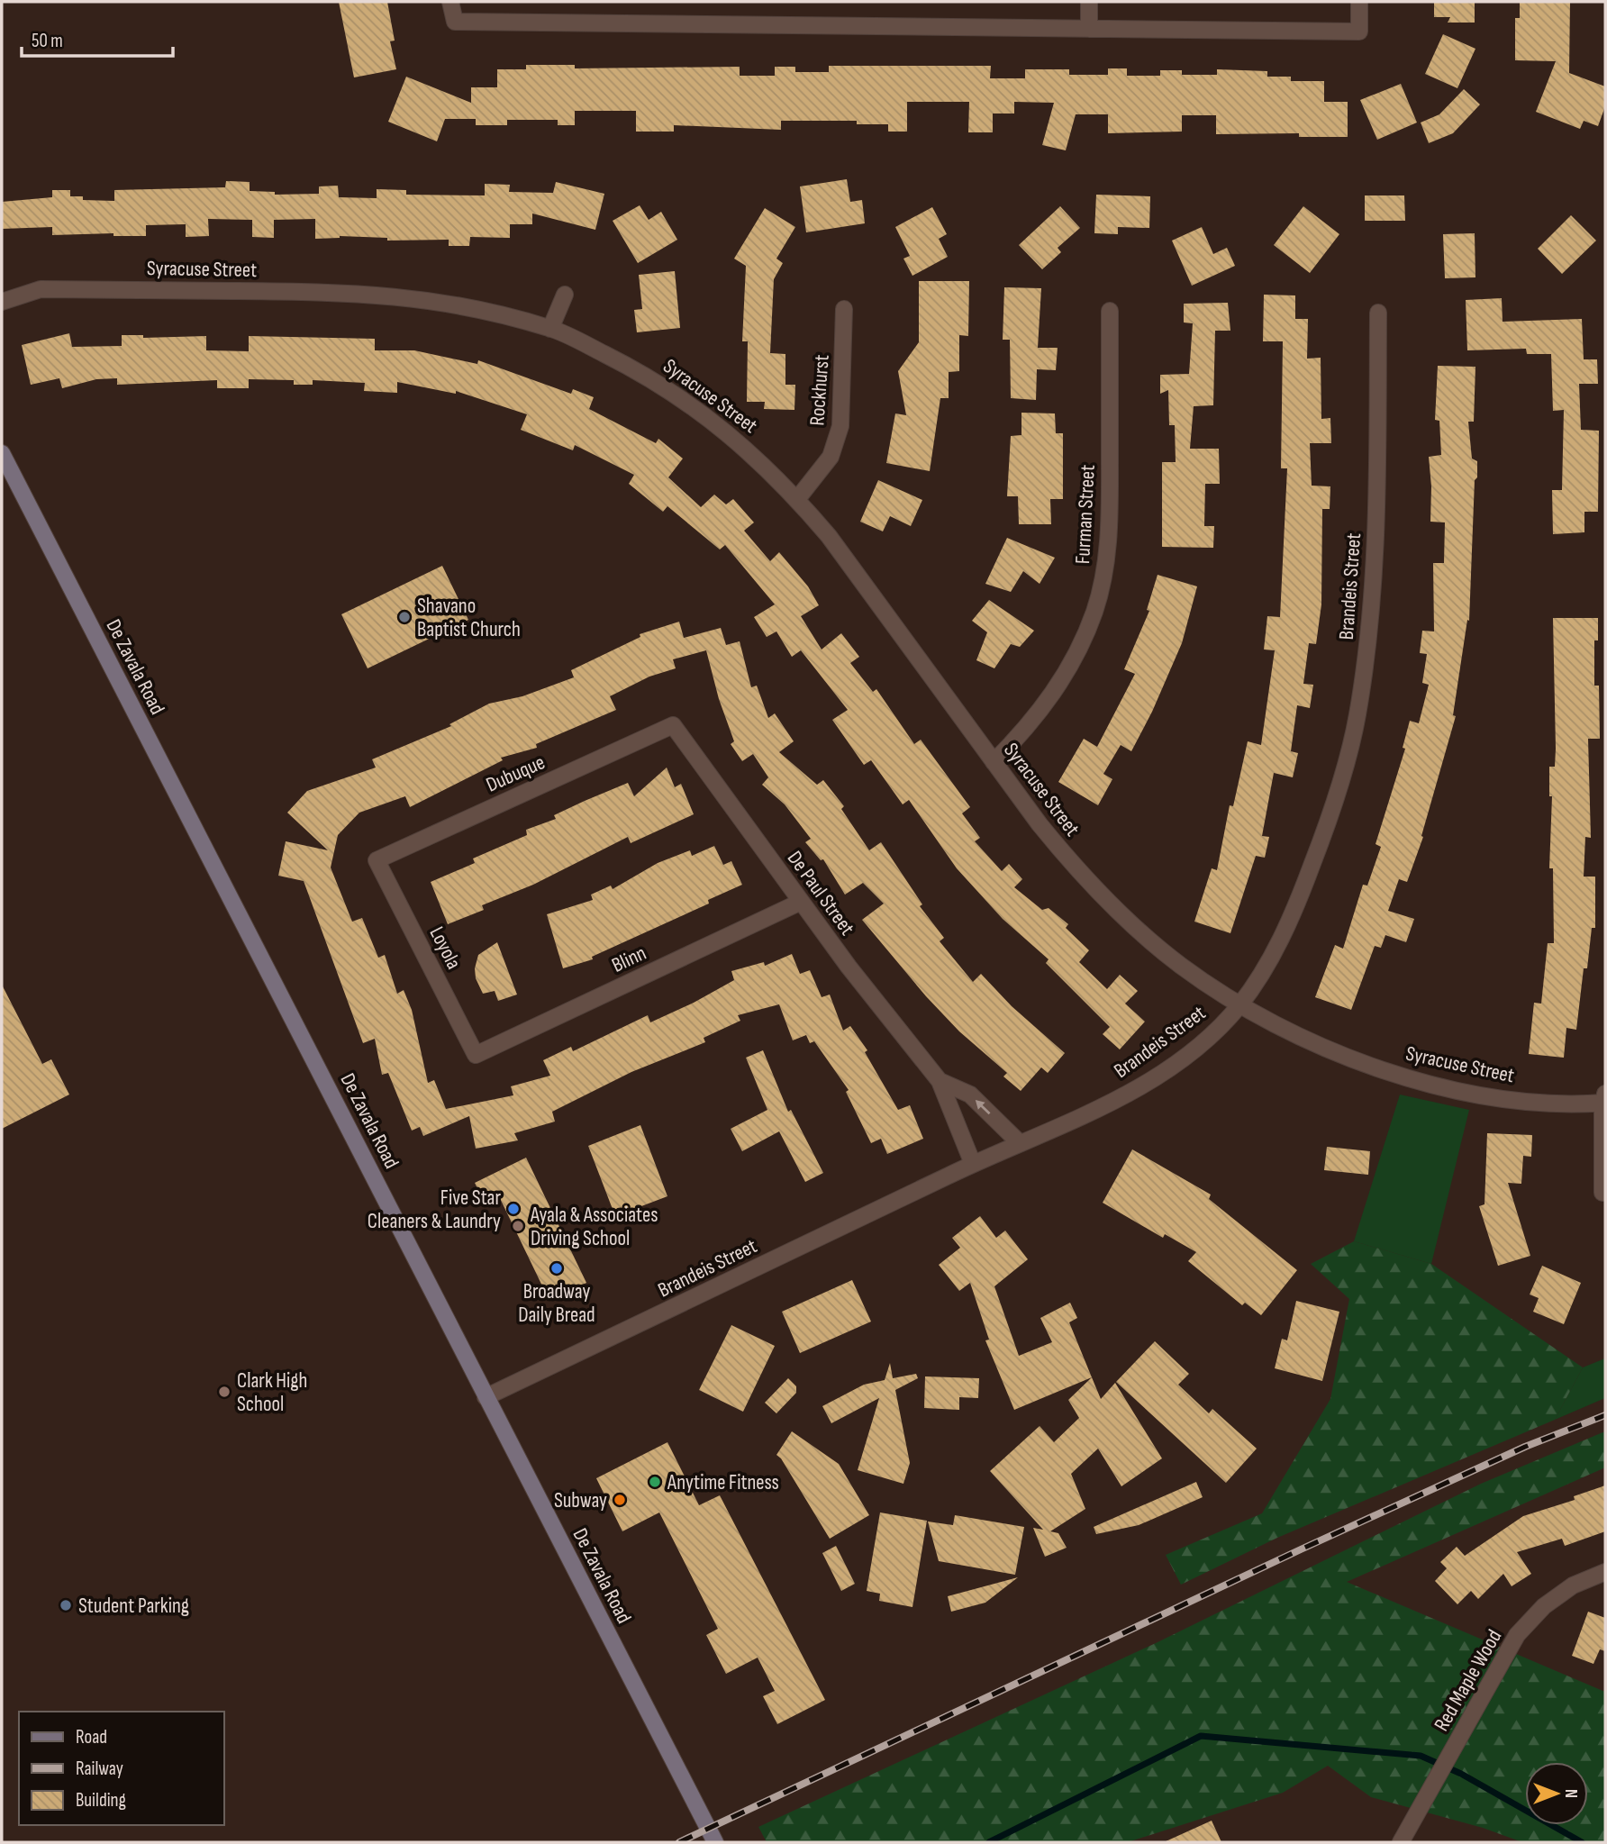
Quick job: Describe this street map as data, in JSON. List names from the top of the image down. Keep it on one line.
{"streets":{"main road":["De Zavala Road"],"street":["Syracuse Street","Rockhurst","Furman Street","Brandeis Street","Dubuque","De Paul Street","Loyola","Blinn","Red Maple Wood"]},"crossings":[["Syracuse Street","Rockhurst"],["Syracuse Street","Furman Street"],["Syracuse Street","Brandeis Street"],["Brandeis Street","De Zavala Road"],["Brandeis Street","De Paul Street"],["Dubuque","De Paul Street"],["Dubuque","Loyola"],["De Paul Street","Blinn"],["Loyola","Blinn"]],"places":["Shavano Baptist Church","Five Star Cleaners & Laundry","Ayala & Associates Driving School","Broadway Daily Bread","Clark High School","Anytime Fitness","Subway","Student Parking"],"legend":["Road","Railway","Building"],"scale_bar":"50 m","north":"right"}
